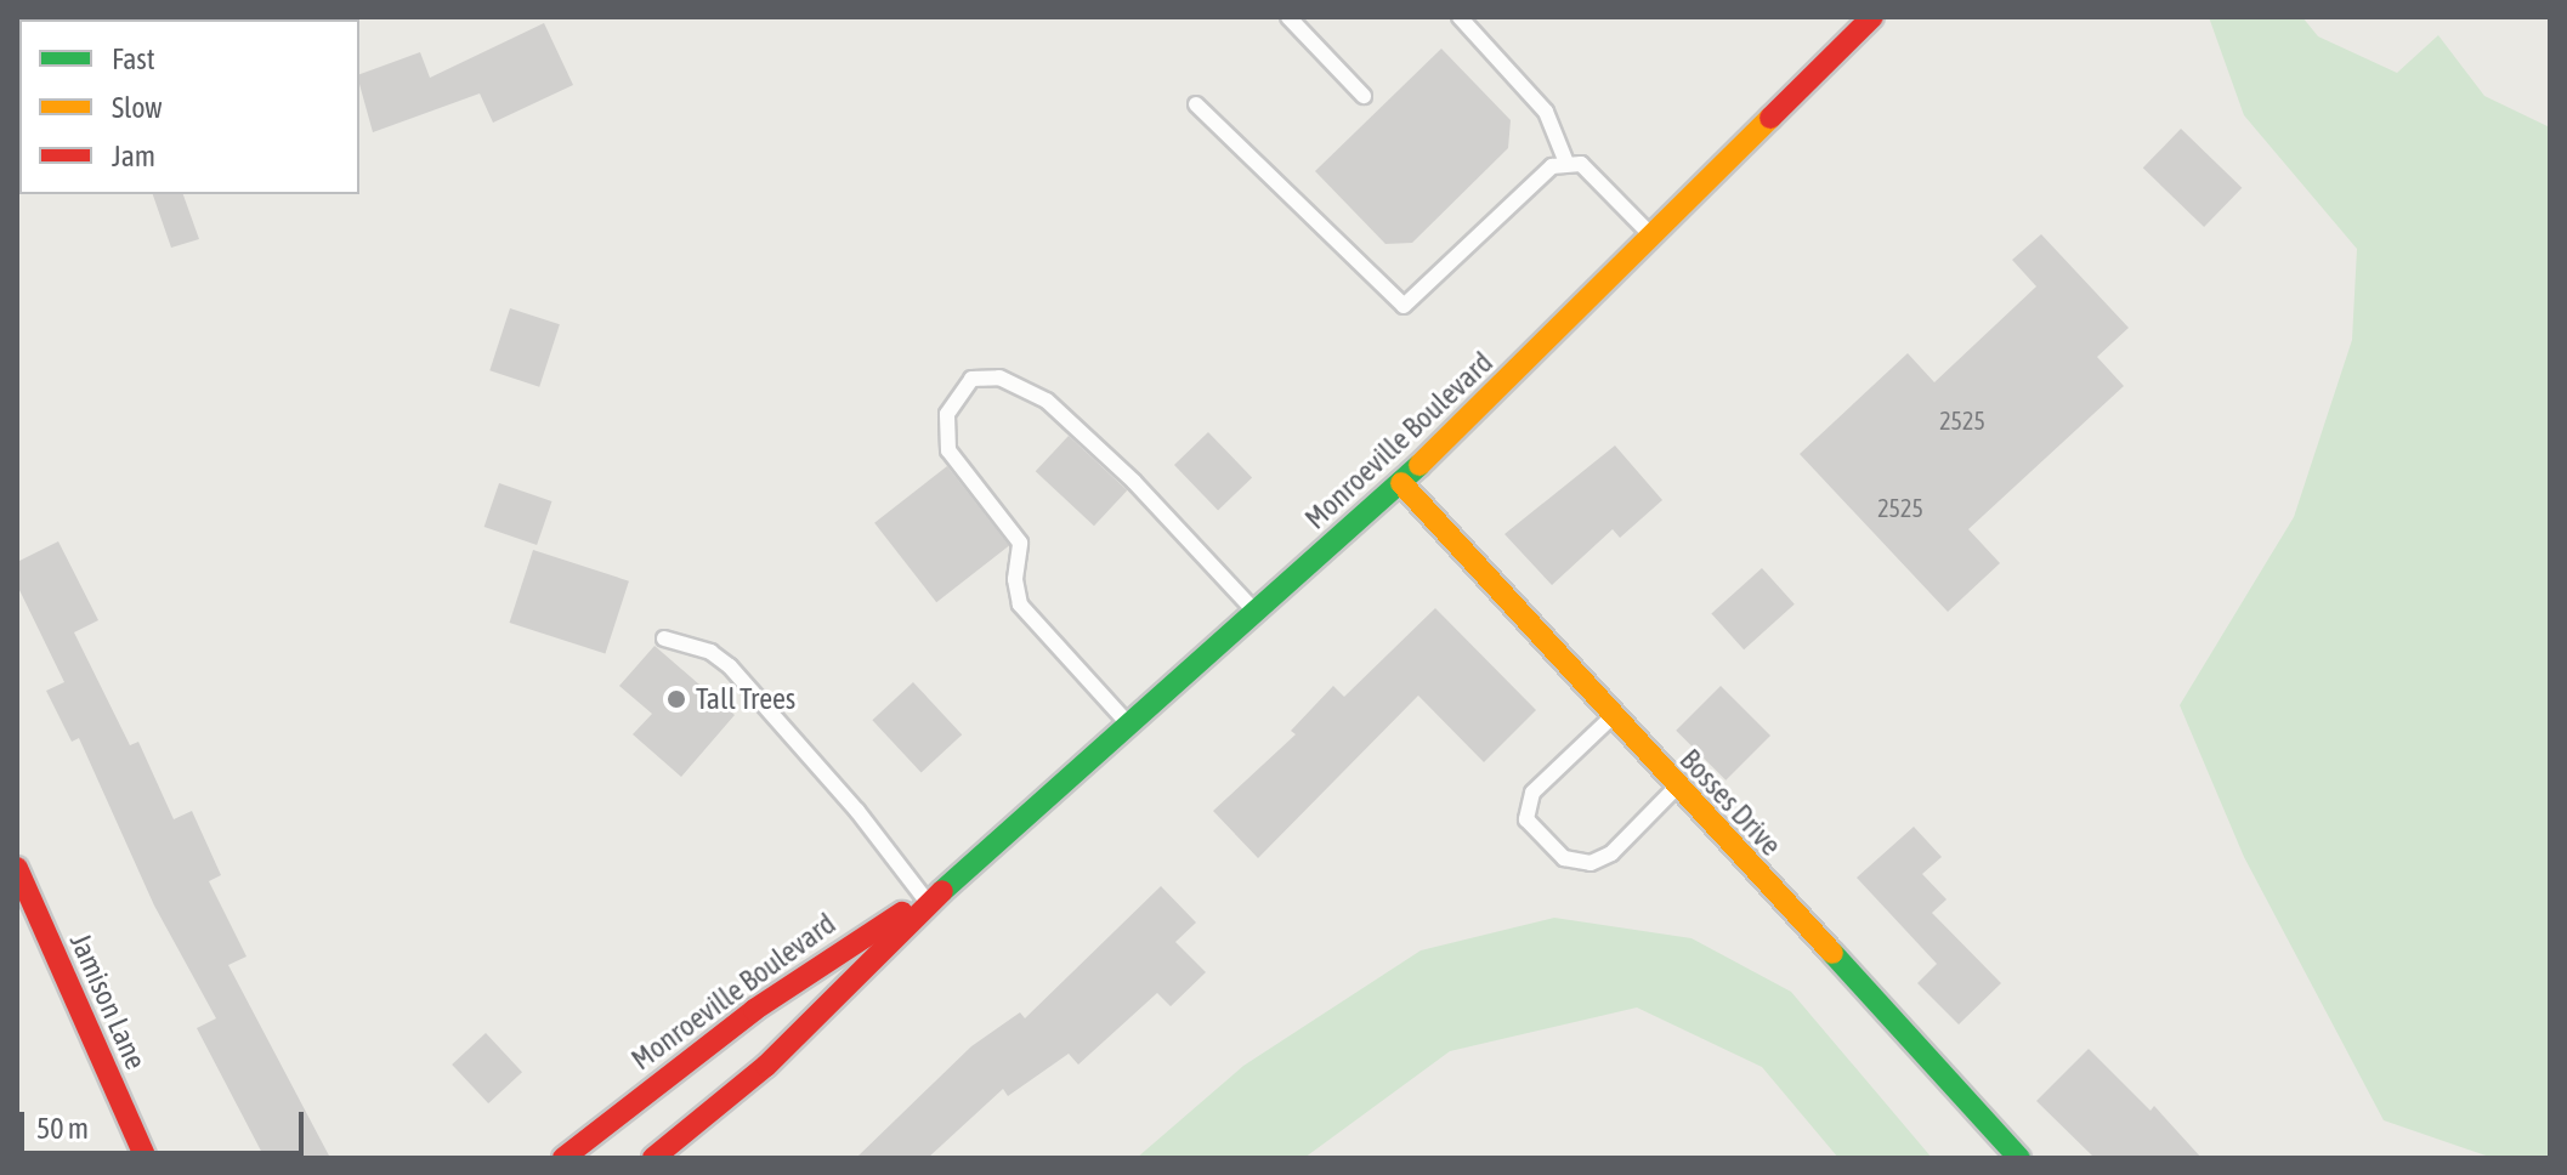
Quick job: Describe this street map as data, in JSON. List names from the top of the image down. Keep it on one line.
{"streets":{"main road":["Monroeville Boulevard","Bosses Drive","Jamison Lane"]},"crossings":[["Monroeville Boulevard","Bosses Drive"]],"places":["Tall Trees"],"house_numbers":["2525","2525"],"legend":["Fast","Slow","Jam"],"scale_bar":"50 m"}
